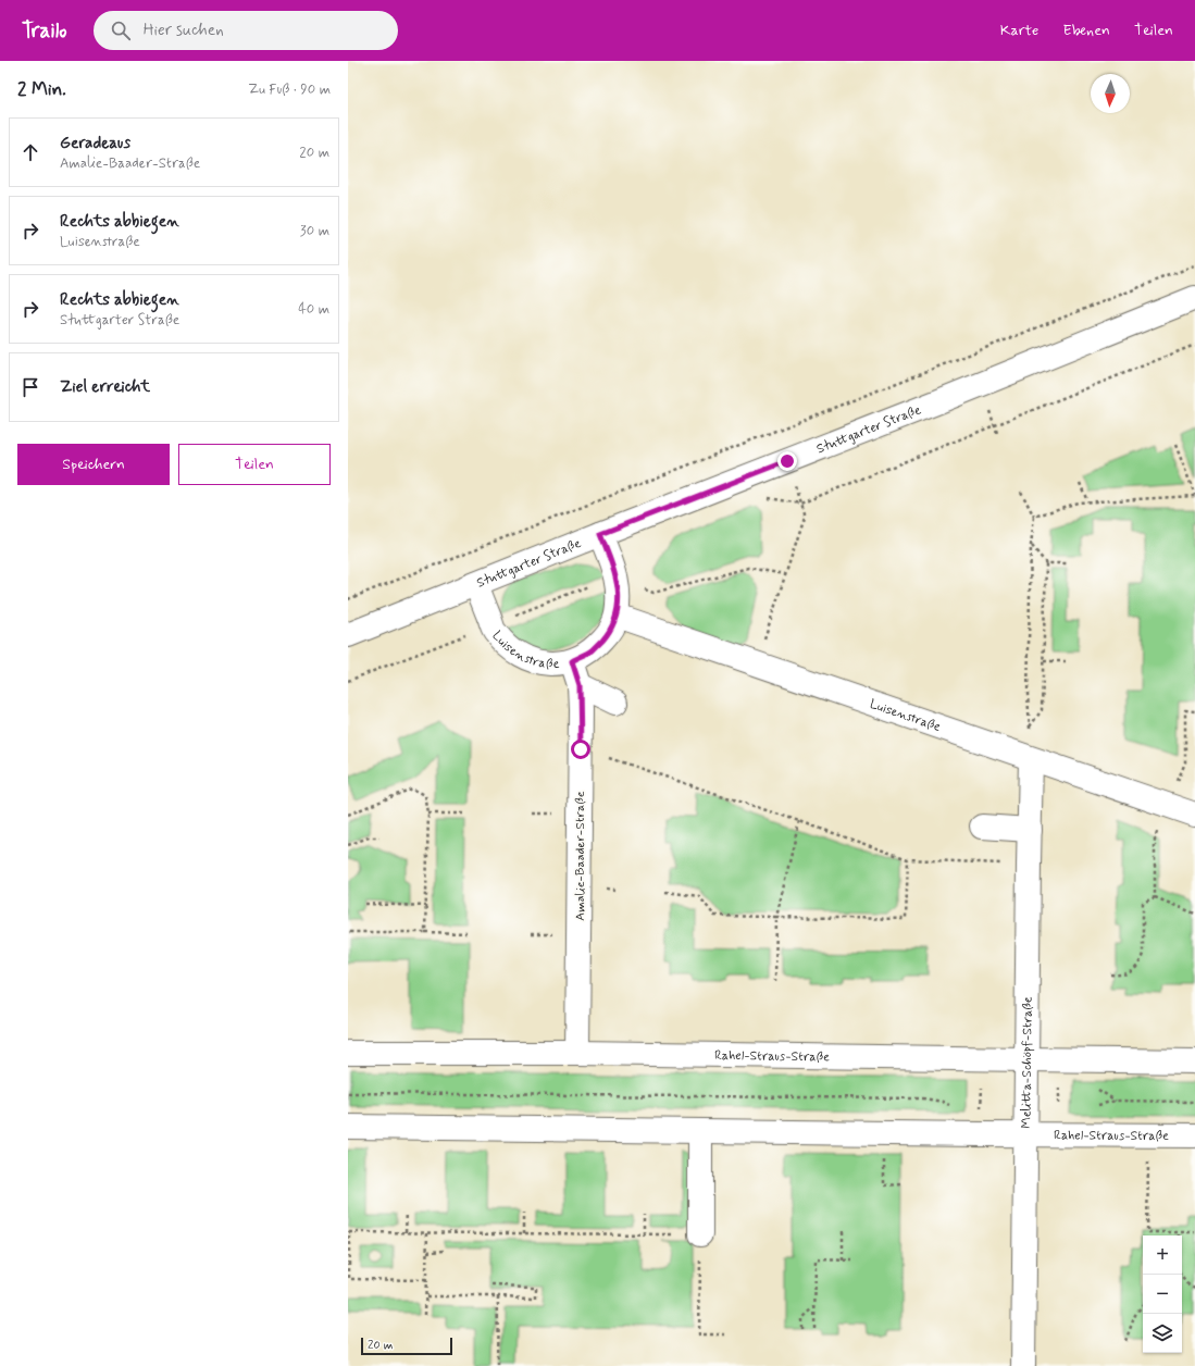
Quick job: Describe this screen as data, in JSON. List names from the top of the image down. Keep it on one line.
{"streets":{"street":["Stuttgarter Straße","Luisenstraße","Amalie-Baader-Straße","Rahel-Straus-Straße","Melitta-Schöpf-Straße"]},"crossings":[["Stuttgarter Straße","Luisenstraße"],["Stuttgarter Straße","Amalie-Baader-Straße"],["Luisenstraße","Amalie-Baader-Straße"],["Luisenstraße","Melitta-Schöpf-Straße"],["Amalie-Baader-Straße","Rahel-Straus-Straße"],["Rahel-Straus-Straße","Melitta-Schöpf-Straße"]],"scale_bar":"20 m","north":"bottom","page":{"header":"Trailo","search":"Hier suchen","nav":["Karte","Ebenen","Teilen"],"heading":["2 Min.","Zu Fuß · 90 m"],"list":[["Geradeaus","Amalie-Baader-Straße","20 m"],["Rechts abbiegen","Luisenstraße","30 m"],["Rechts abbiegen","Stuttgarter Straße","40 m"],"Ziel erreicht"],"buttons":["Speichern","Teilen"],"map_buttons":["+","−"],"scale":"20 m"}}
